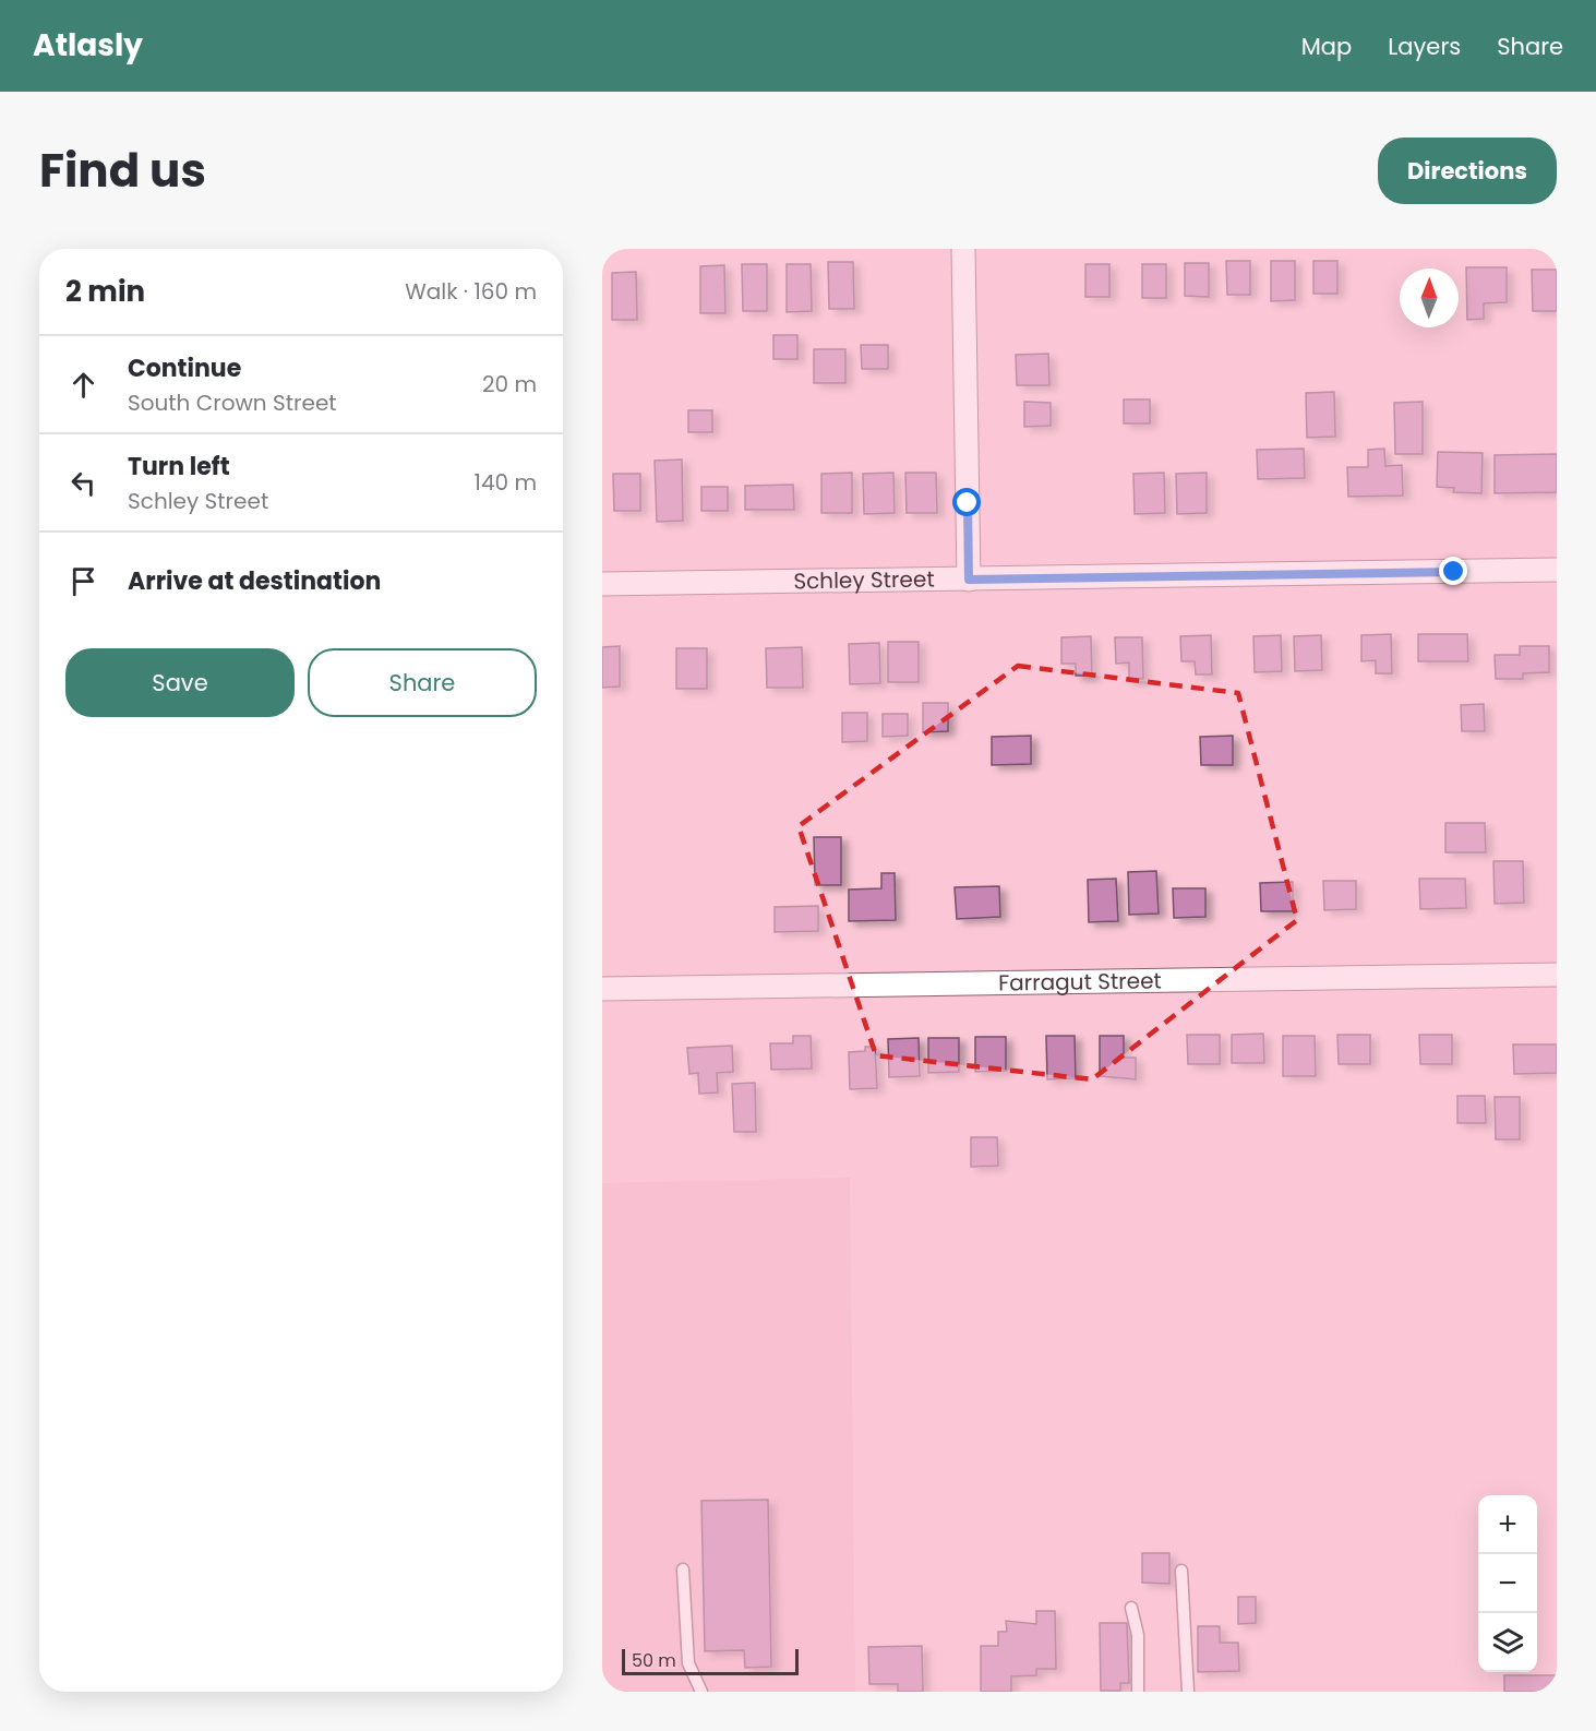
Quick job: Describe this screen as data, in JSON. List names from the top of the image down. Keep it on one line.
{"streets":{"street":["Schley Street","Farragut Street"]},"scale_bar":"50 m","north":"top","page":{"header":"Atlasly","nav":["Map","Layers","Share"],"title":"Find us","buttons":["Directions",["Save","Share"]],"heading":["2 min","Walk · 160 m"],"list":[["Continue","South Crown Street","20 m"],["Turn left","Schley Street","140 m"],"Arrive at destination"],"map_buttons":["+","−"],"scale":"50 m"}}
